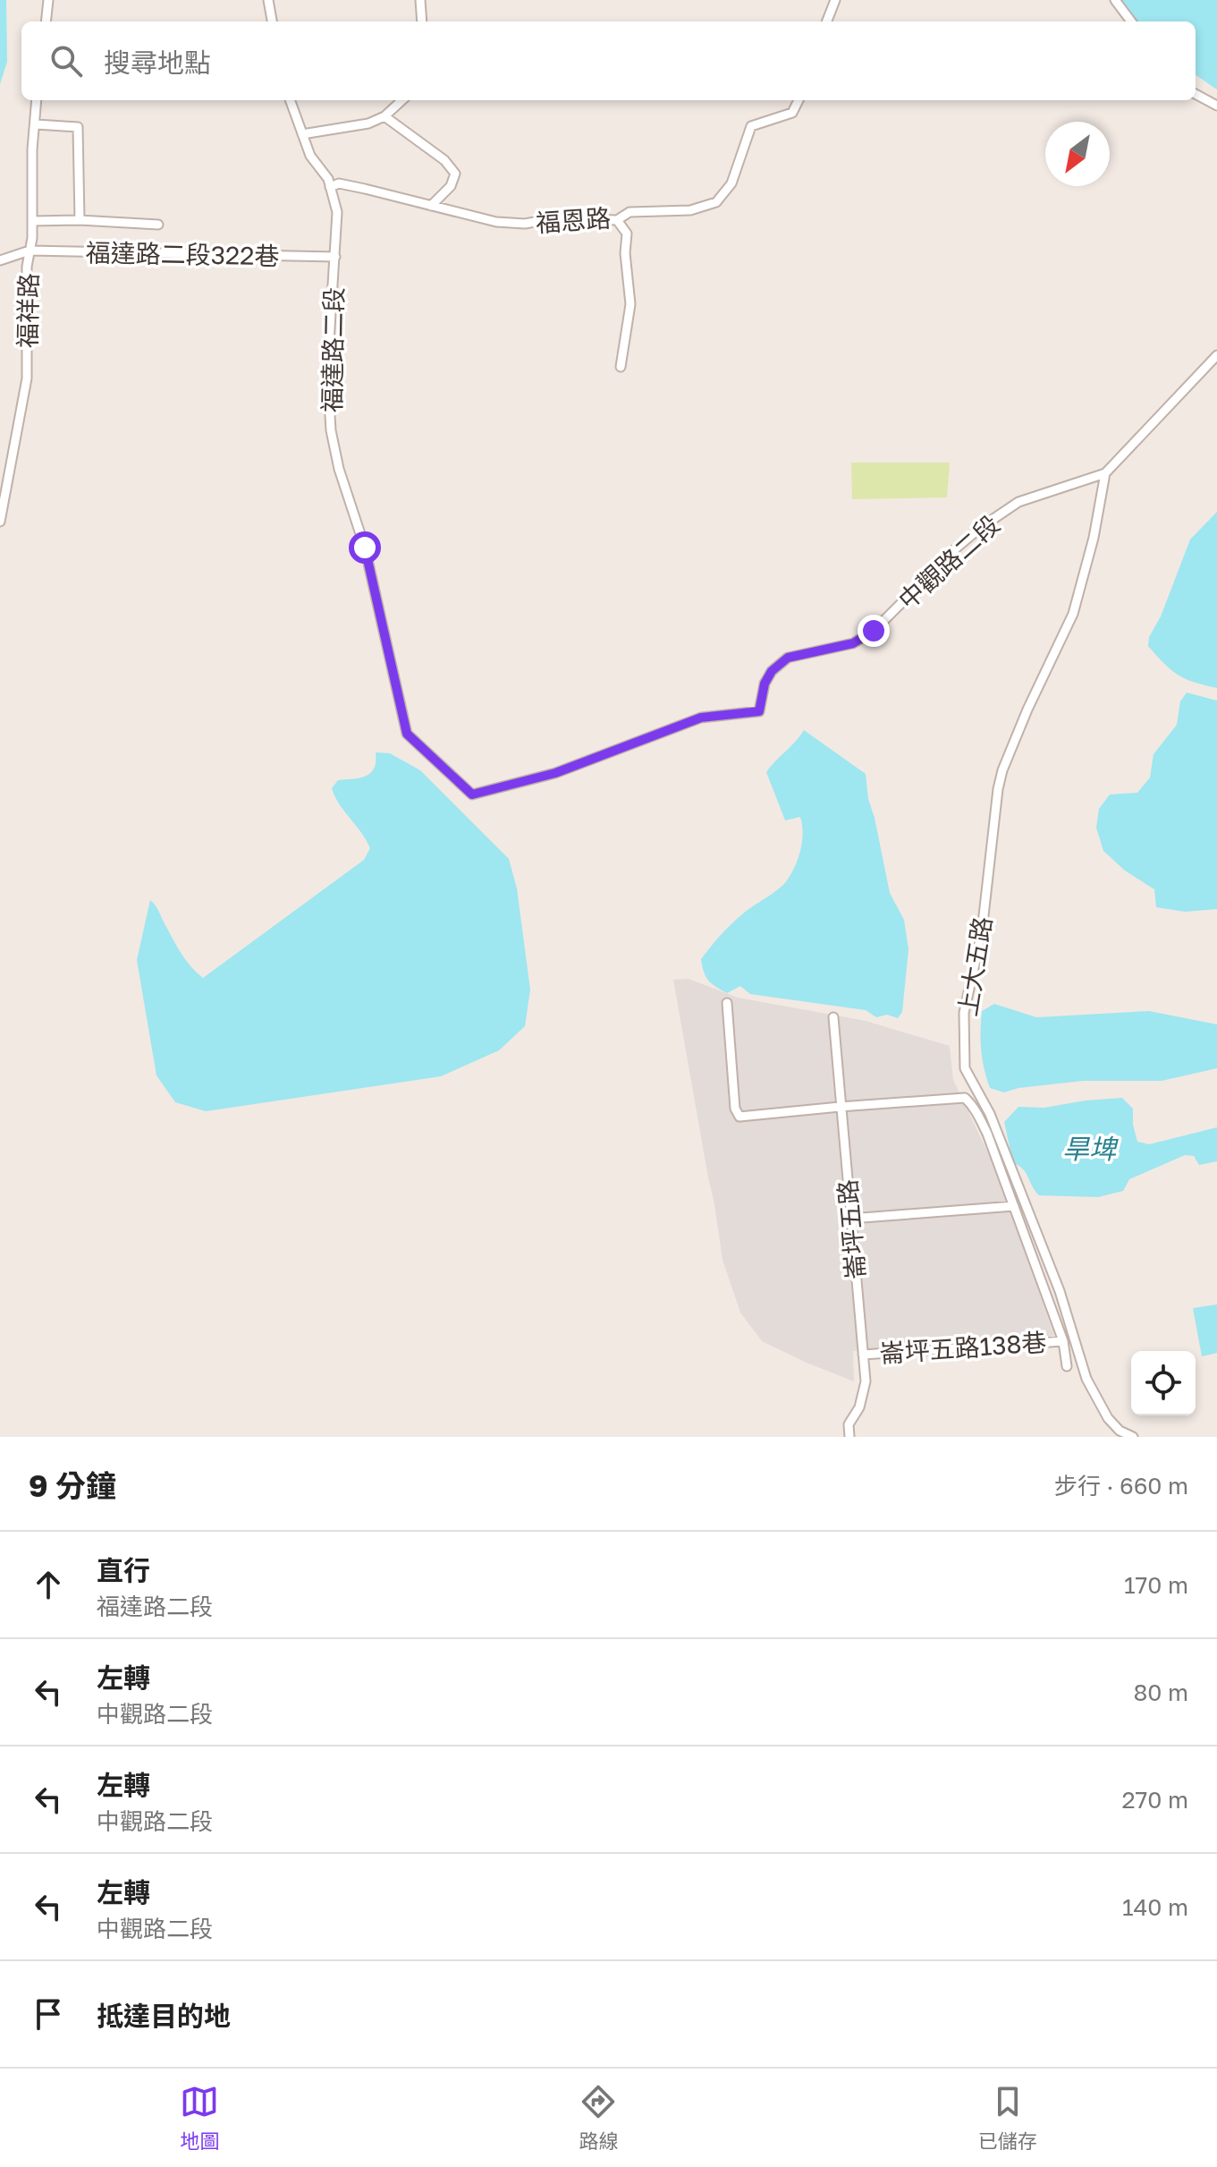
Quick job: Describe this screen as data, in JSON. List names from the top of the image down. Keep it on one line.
{"streets":{"street":["福恩路","福達路二段322巷","福祥路","福達路二段","中觀路二段","上大五路","崙坪五路","崙坪五路138巷"]},"crossings":[["福恩路","福達路二段"],["福達路二段322巷","福祥路"],["福達路二段322巷","福達路二段"],["福達路二段","中觀路二段"],["中觀路二段","上大五路"],["崙坪五路","崙坪五路138巷"]],"water":["旱埤"],"north":"bottom left","page":{"search":"搜尋地點","heading":["9 分鐘","步行 · 660 m"],"list":[["直行","福達路二段","170 m"],["左轉","中觀路二段","80 m"],["左轉","中觀路二段","270 m"],["左轉","中觀路二段","140 m"],"抵達目的地"],"nav":["地圖","路線","已儲存"]}}
